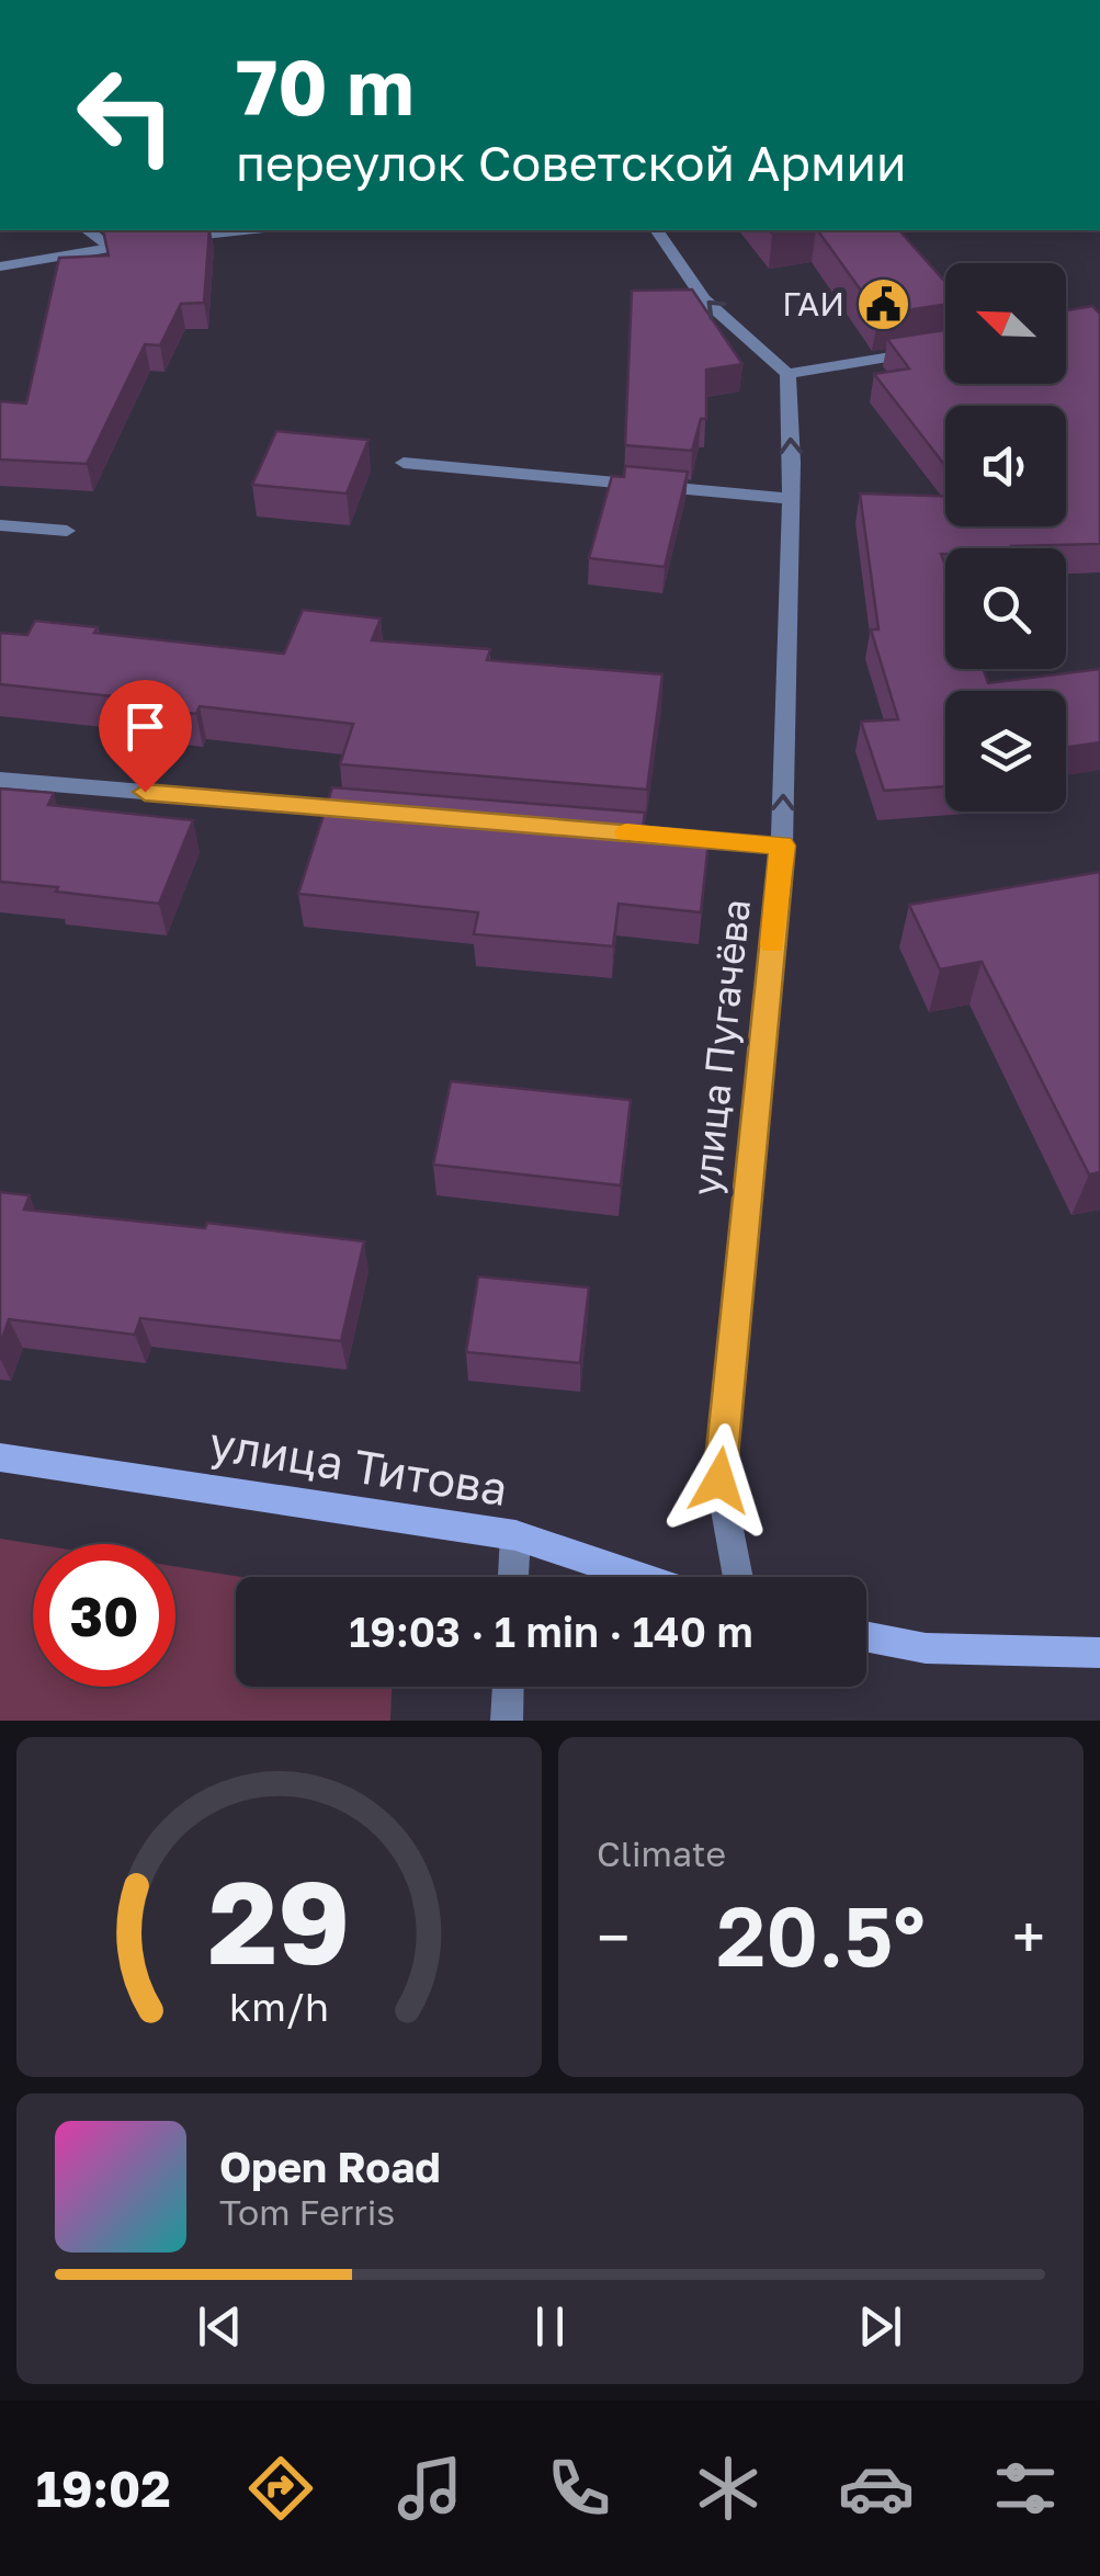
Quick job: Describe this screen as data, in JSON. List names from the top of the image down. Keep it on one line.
{"streets":{"street":["улица Пугачёва","улица Титова"]},"one_way":["улица Пугачёва"],"places":{"public building":["ГАИ"]},"north":"top left","page":{"turn":["70 m","переулок Советской Армии"],"limit":"30","trip":"19:03 · 1 min · 140 m","tile":"Climate","heat":["−","20.5°","+"],"song":["Open Road","Tom Ferris"],"tabs":"19:02","gauge":["29","km/h"]}}
